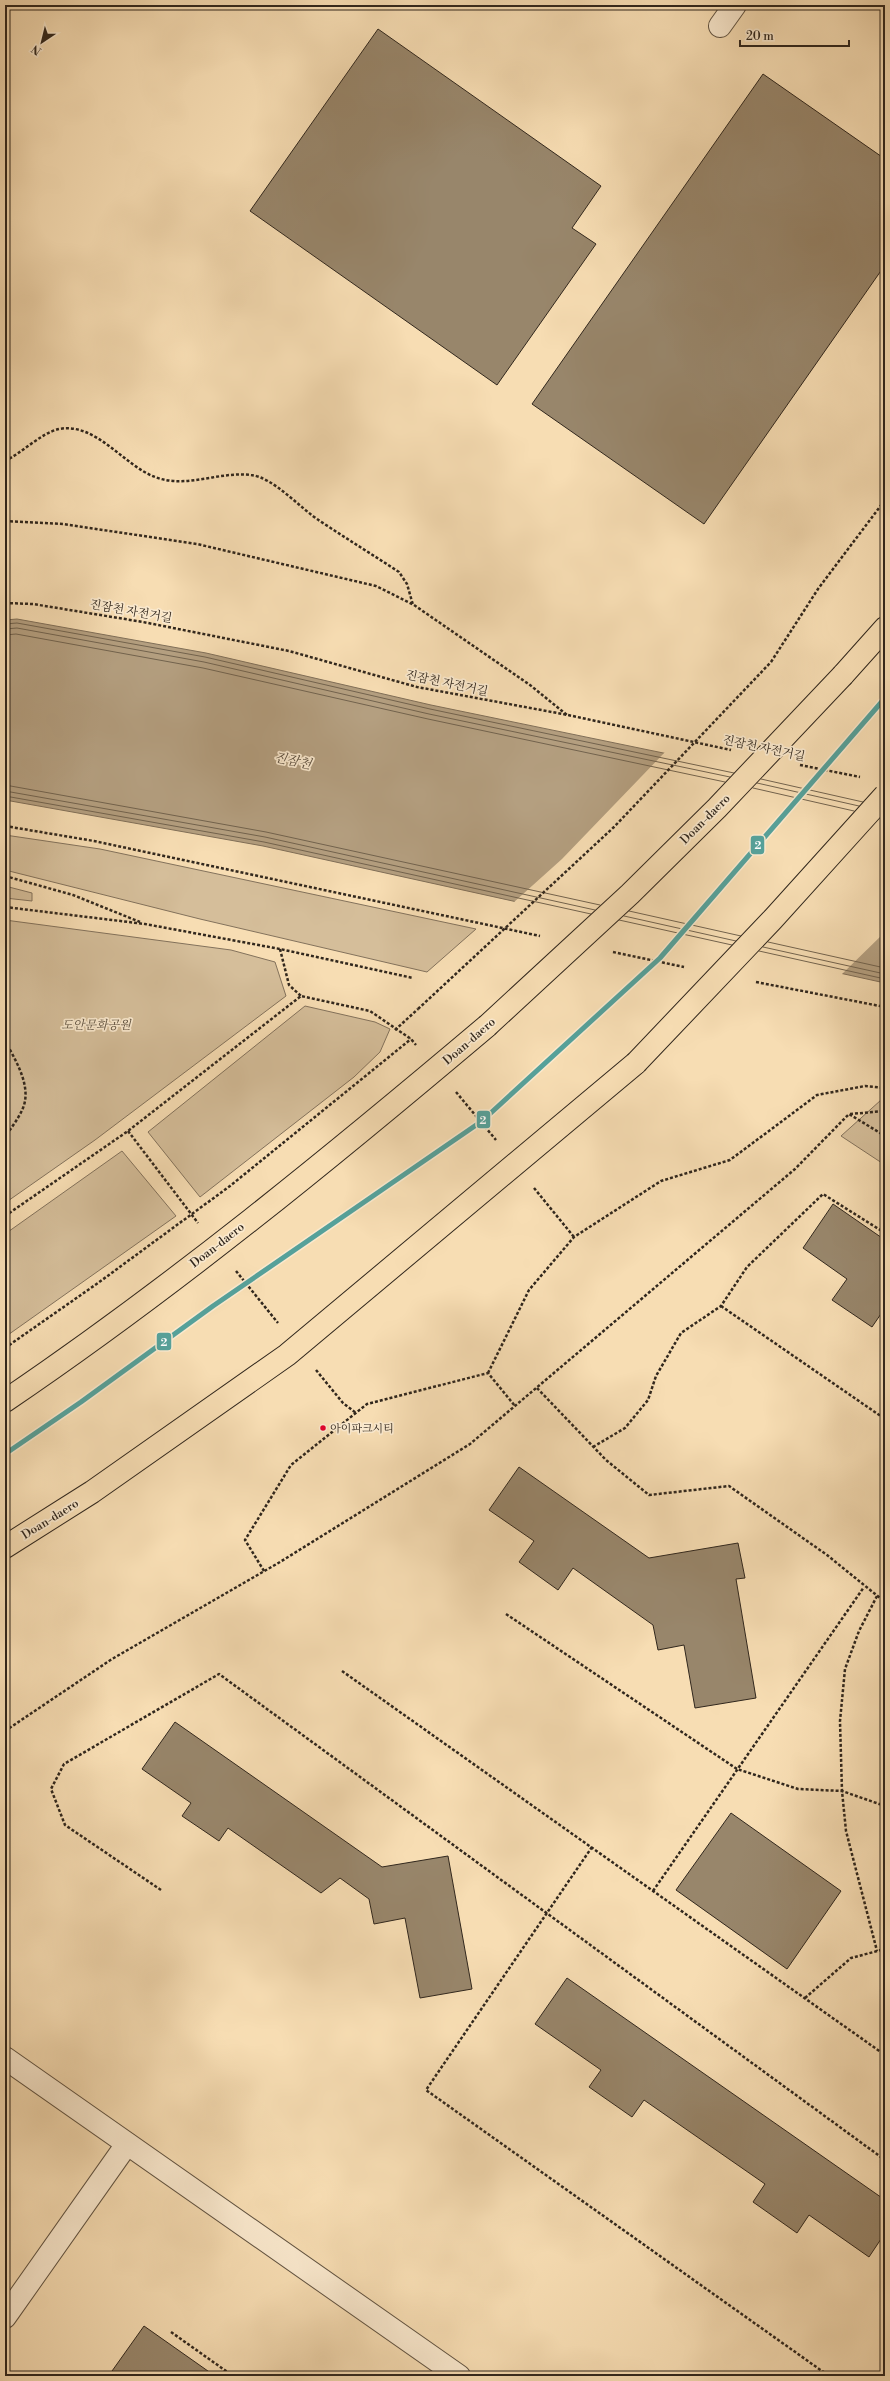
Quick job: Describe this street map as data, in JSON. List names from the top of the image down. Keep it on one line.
{"streets":{"main road":["Doan-daero"],"path":["진잠천 자전거길"]},"water":["진잠천"],"parks":["도안문화공원"],"places":["아이파크시티"],"lines":["transit line 2"],"scale_bar":"20 m","north":"bottom left"}
